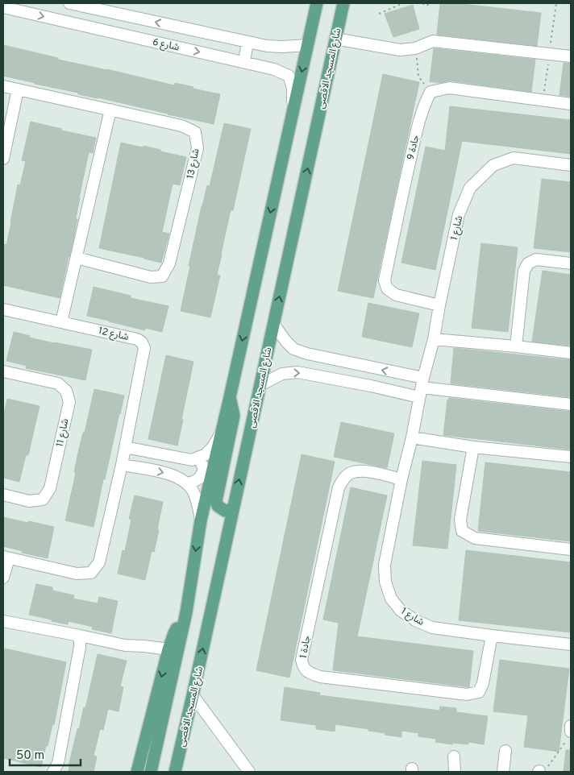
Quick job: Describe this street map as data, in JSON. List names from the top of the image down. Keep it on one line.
{"streets":{"main road":["شارع المسجد الاقصى"],"street":["شارع 6","جادة 9","شارع 13","شارع 1","شارع 12","شارع 11","جادة 1"]},"crossings":[["جادة 9","شارع 1"],["شارع 1","جادة 1"]],"scale_bar":"50 m"}
